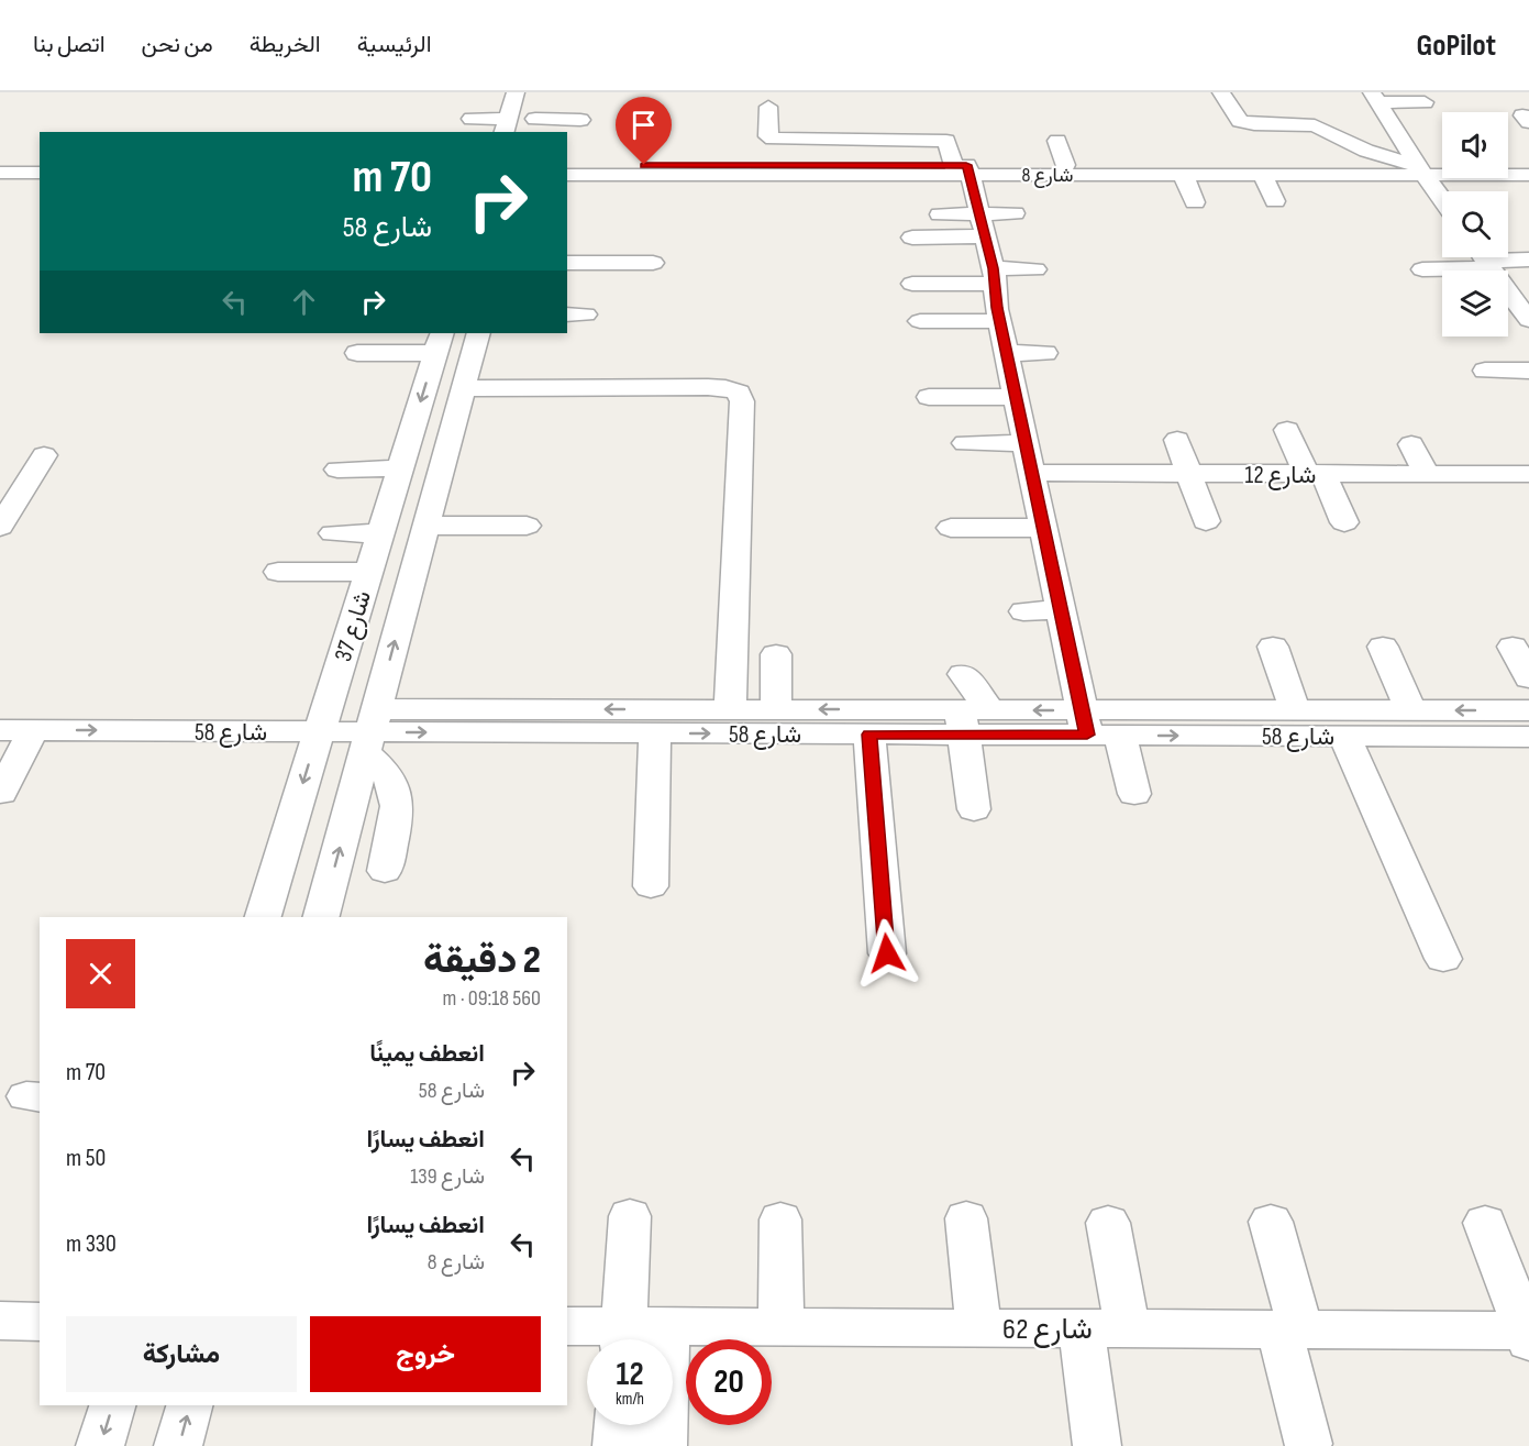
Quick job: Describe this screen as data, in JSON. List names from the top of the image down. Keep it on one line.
{"streets":{"street":["شارع 8","شارع 12","شارع 37","شارع 58","شارع 62"]},"crossings":[["شارع 37","شارع 58"]],"page":{"header":"GoPilot","nav":["الرئيسية","الخريطة","من نحن","اتصل بنا"],"turn":["70 m","شارع 58"],"heading":["2 دقيقة","560 m · 09:18"],"list":[{"name":"انعطف يمينًا","note":"شارع 58","value":"70 m"},{"name":"انعطف يسارًا","note":"شارع 139","value":"50 m"},{"name":"انعطف يسارًا","note":"شارع 8","value":"330 m"}],"buttons":["خروج","مشاركة"],"speed":"12 km/h","limit":"20"}}
